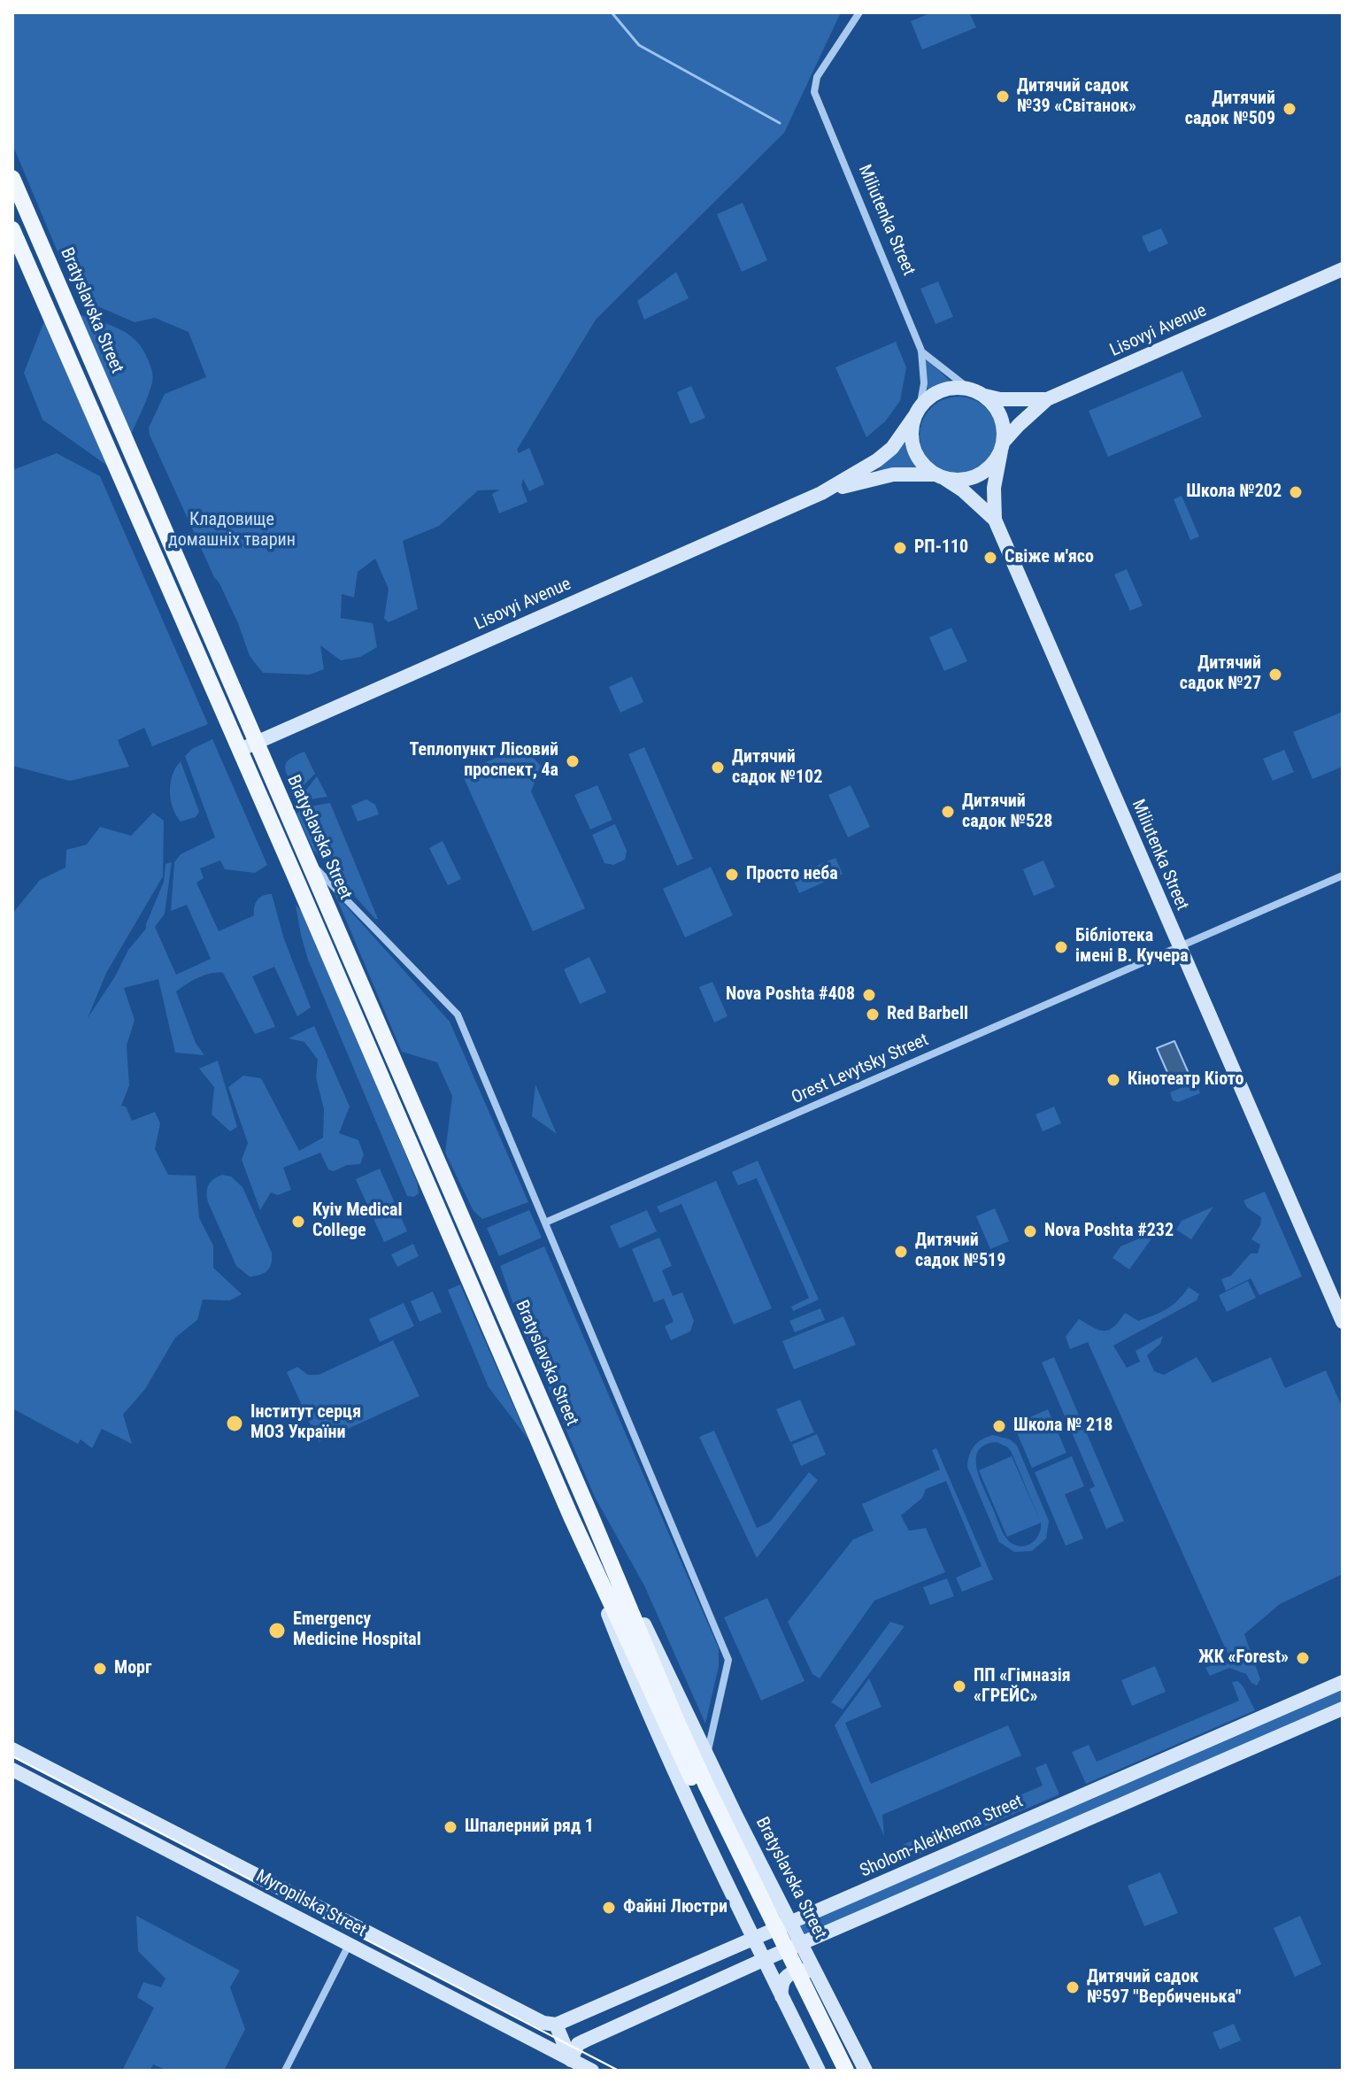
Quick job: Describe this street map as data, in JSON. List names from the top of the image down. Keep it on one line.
{"streets":{"main road":["Bratyslavska Street"],"street":["Miliutenka Street","Lisovyi Avenue","Orest Levytsky Street","Sholom-Aleikhema Street","Myropilska Street"]},"crossings":[["Miliutenka Street","Lisovyi Avenue"],["Miliutenka Street","Orest Levytsky Street"],["Bratyslavska Street","Lisovyi Avenue"],["Bratyslavska Street","Sholom-Aleikhema Street"],["Sholom-Aleikhema Street","Myropilska Street"]],"parks":["Кладовище домашніх тварин"],"places":["Дитячий садок №39 «Світанок»","Дитячий садок №509","Школа №202","РП-110","Свіже м'ясо","Дитячий садок №27","Теплопункт Лісовий проспект, 4а","Дитячий садок №102","Дитячий садок №528","Просто неба","Бібліотека імені В. Кучера","Nova Poshta #408","Red Barbell","Кінотеатр Кіото","Kyiv Medical College","Nova Poshta #232","Дитячий садок №519","Інститут серця МОЗ України","Школа № 218","Emergency Medicine Hospital","ЖК «Forest»","Морг","ПП «Гімназія «ГРЕЙС»","Шпалерний ряд 1","Файні Люстри","Дитячий садок №597 \"Вербиченька\""]}
